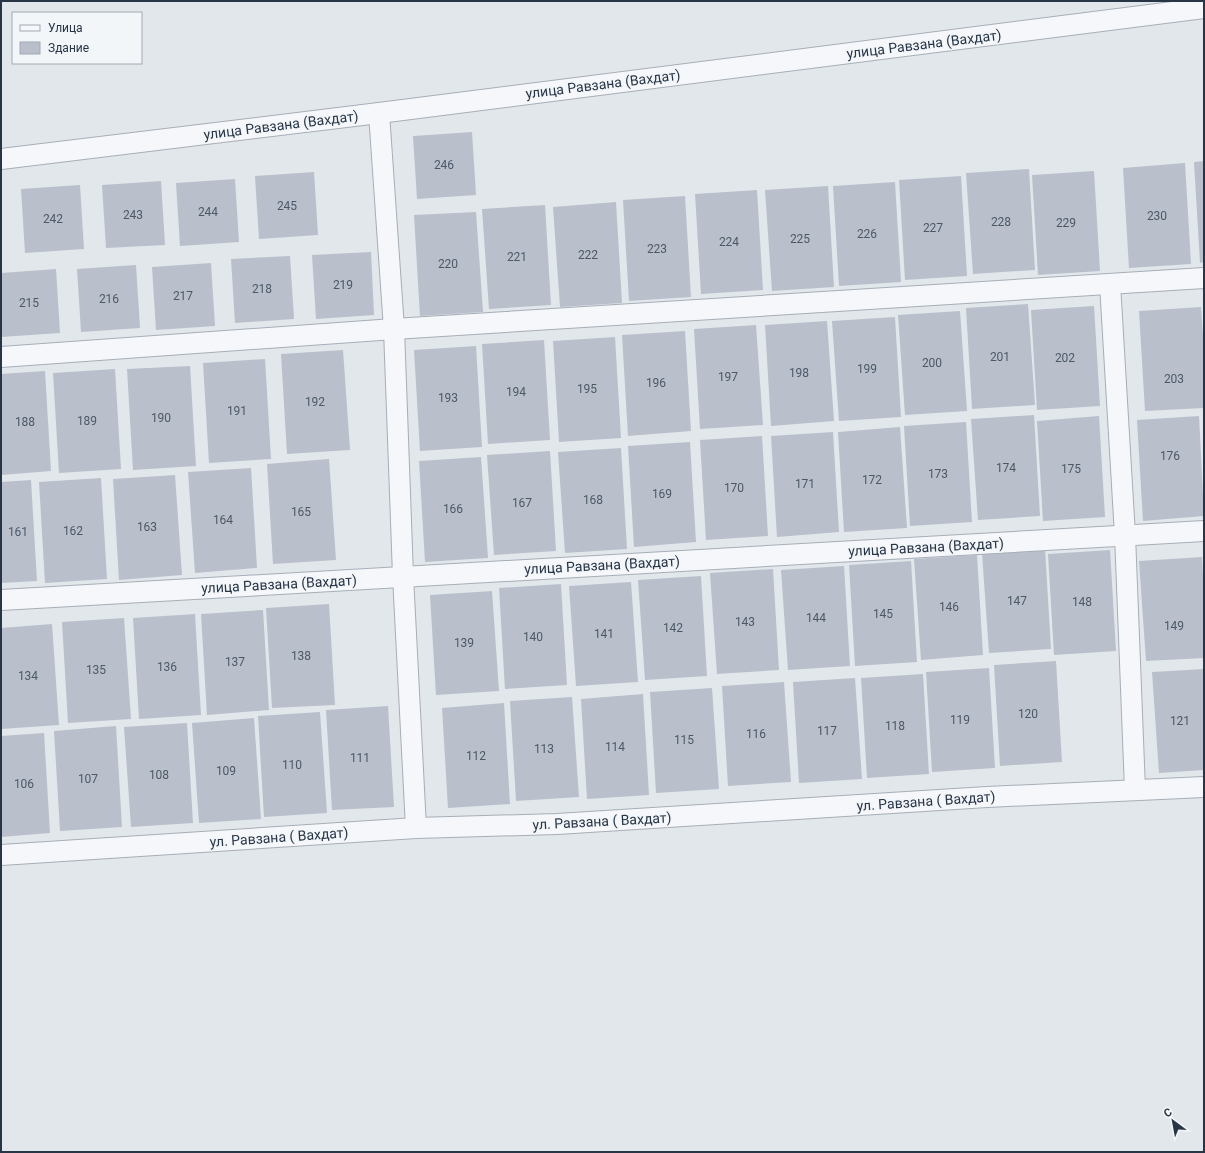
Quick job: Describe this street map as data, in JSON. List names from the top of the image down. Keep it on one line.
{"streets":{"street":["улица Равзана (Вахдат)","ул. Равзана ( Вахдат)"]},"house_numbers":["246","245","244","243","230","242","228","229","227","226","225","224","223","222","221","220","219","218","217","216","215","201","202","200","199","198","197","203","196","195","194","193","192","191","190","189","188","176","174","175","173","172","171","170","169","168","167","166","165","164","163","162","161","147","148","146","145","144","143","149","142","141","140","139","138","137","136","135","134","120","119","121","118","117","116","115","114","113","112","111","110","109","108","107","106"],"legend":["Улица","Здание"],"north":"top left"}
